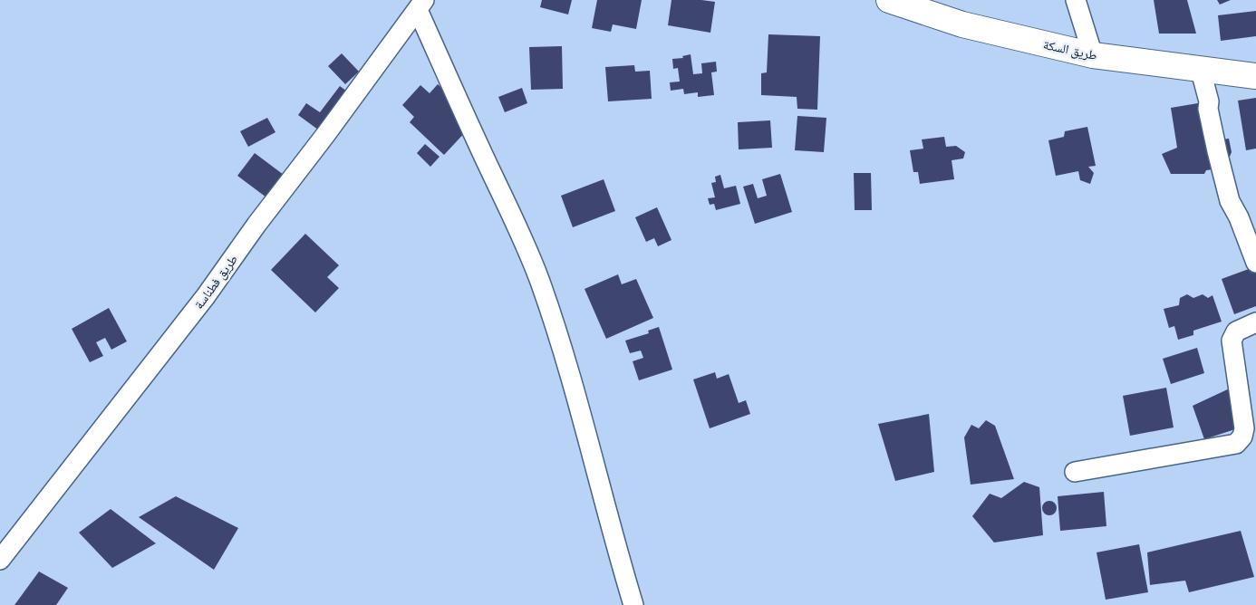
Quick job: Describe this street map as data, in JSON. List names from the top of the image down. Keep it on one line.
{"streets":{"main road":["طريق السكة"],"street":["طريق فطناسة"]}}
